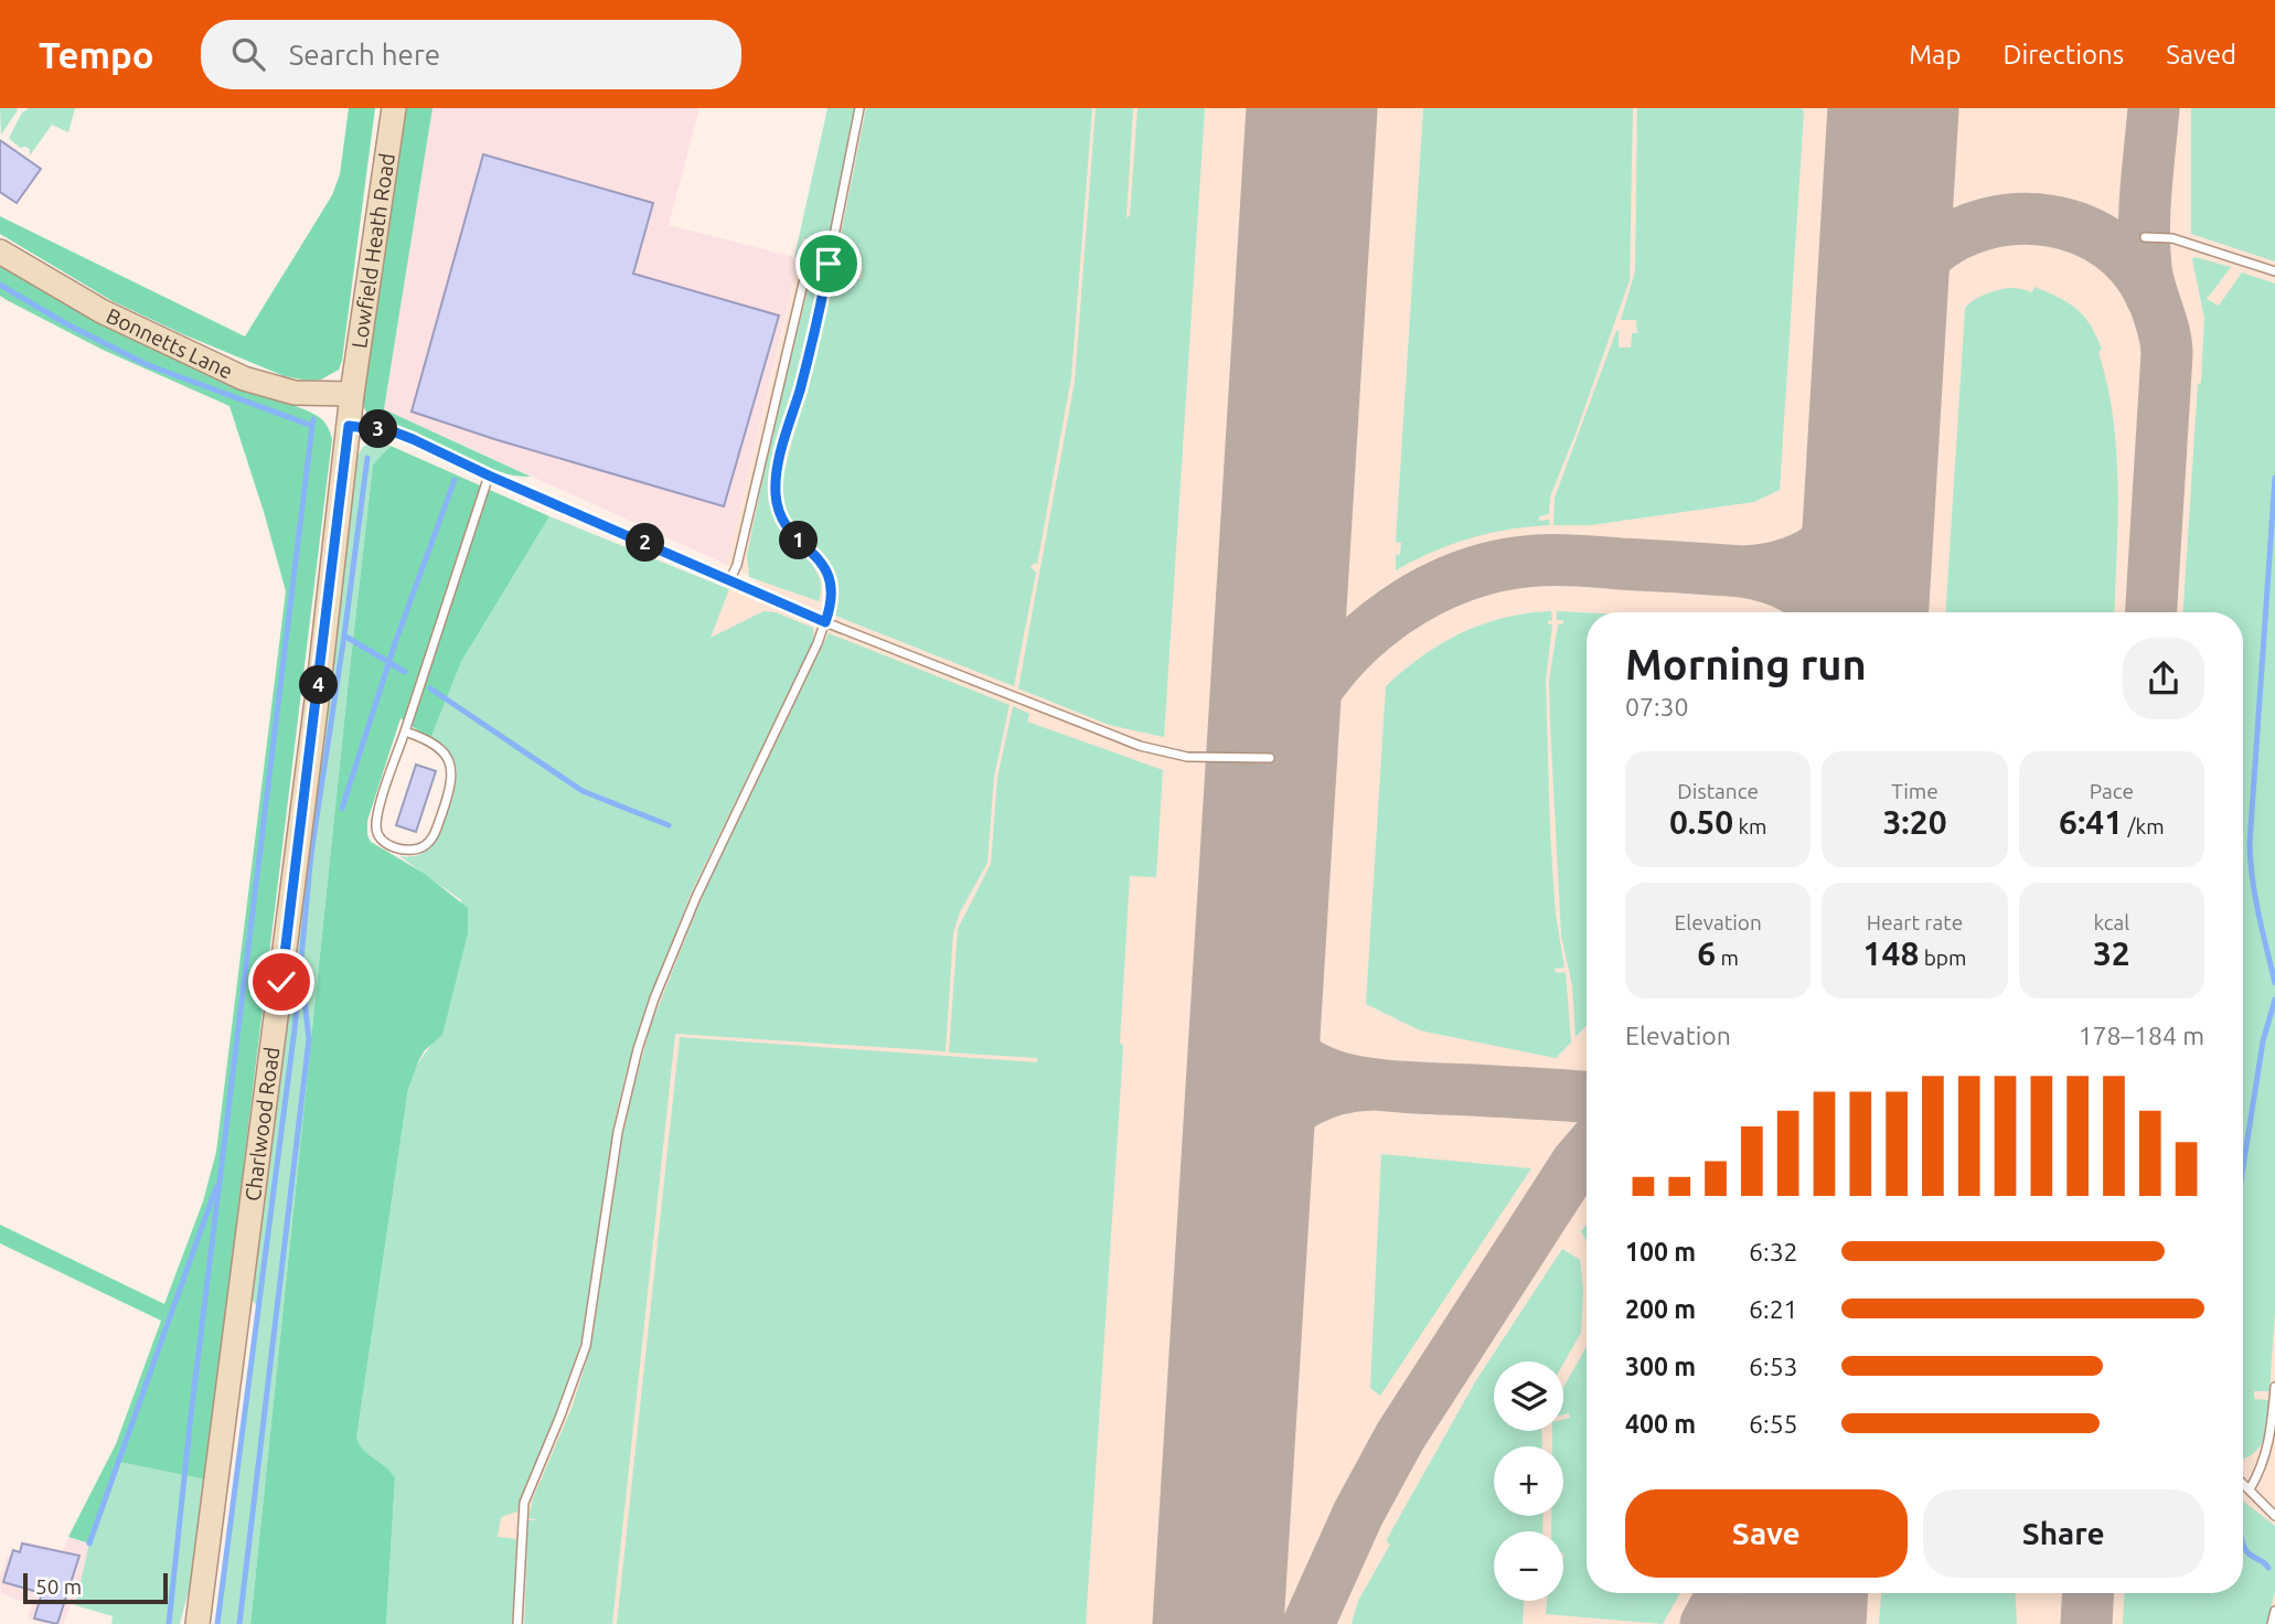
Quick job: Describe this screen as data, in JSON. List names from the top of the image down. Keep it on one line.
{"streets":{"street":["Lowfield Heath Road","Bonnetts Lane","Charlwood Road"]},"crossings":[["Lowfield Heath Road","Bonnetts Lane"],["Lowfield Heath Road","Charlwood Road"],["Bonnetts Lane","Charlwood Road"]],"scale_bar":"50 m","page":{"header":"Tempo","search":"Search here","nav":["Map","Directions","Saved"],"pins":["3","1","2","4"],"heading":["Morning run","07:30"],"stats":[["Distance","0.50 km"],["Time","3:20"],["Pace","6:41 /km"],["Elevation","6 m"],["Heart rate","148 bpm"],["kcal","32"]],"chart":["Elevation","178–184 m"],"list":[{"name":"100 m","note":"6:32"},{"name":"200 m","note":"6:21"},{"name":"300 m","note":"6:53"},{"name":"400 m","note":"6:55"}],"map_buttons":["+","−"],"buttons":["Save","Share"],"scale":"50 m"}}
